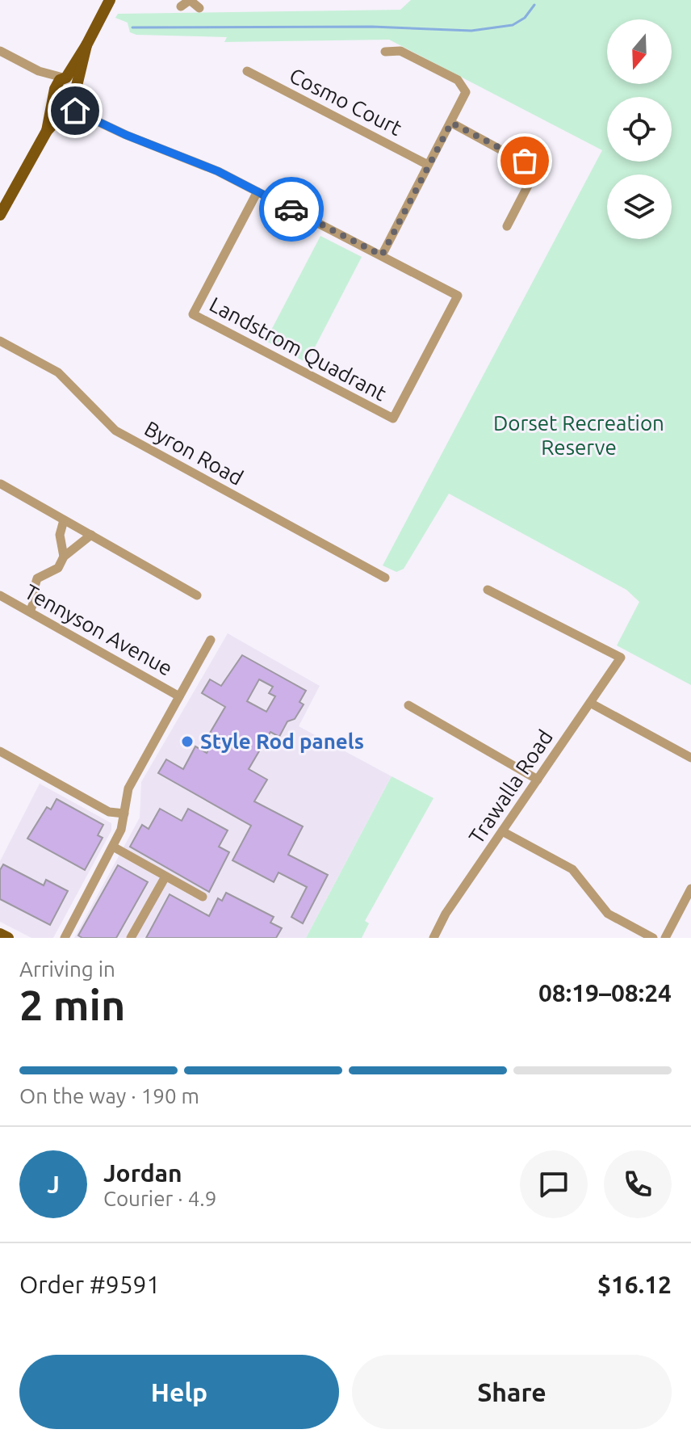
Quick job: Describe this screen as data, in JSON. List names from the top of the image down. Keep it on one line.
{"streets":{"street":["Cosmo Court","Landstrom Quadrant","Byron Road","Tennyson Avenue","Trawalla Road"]},"parks":["Dorset Recreation Reserve"],"places":["Style Rod panels"],"north":"bottom","page":{"heading":["2 min","Arriving in","08:19–08:24"],"panel":["Jordan","Courier · 4.9","Order #9591","$16.12"],"bar":"On the way · 190 m","round":"J","buttons":["Help","Share"]}}
